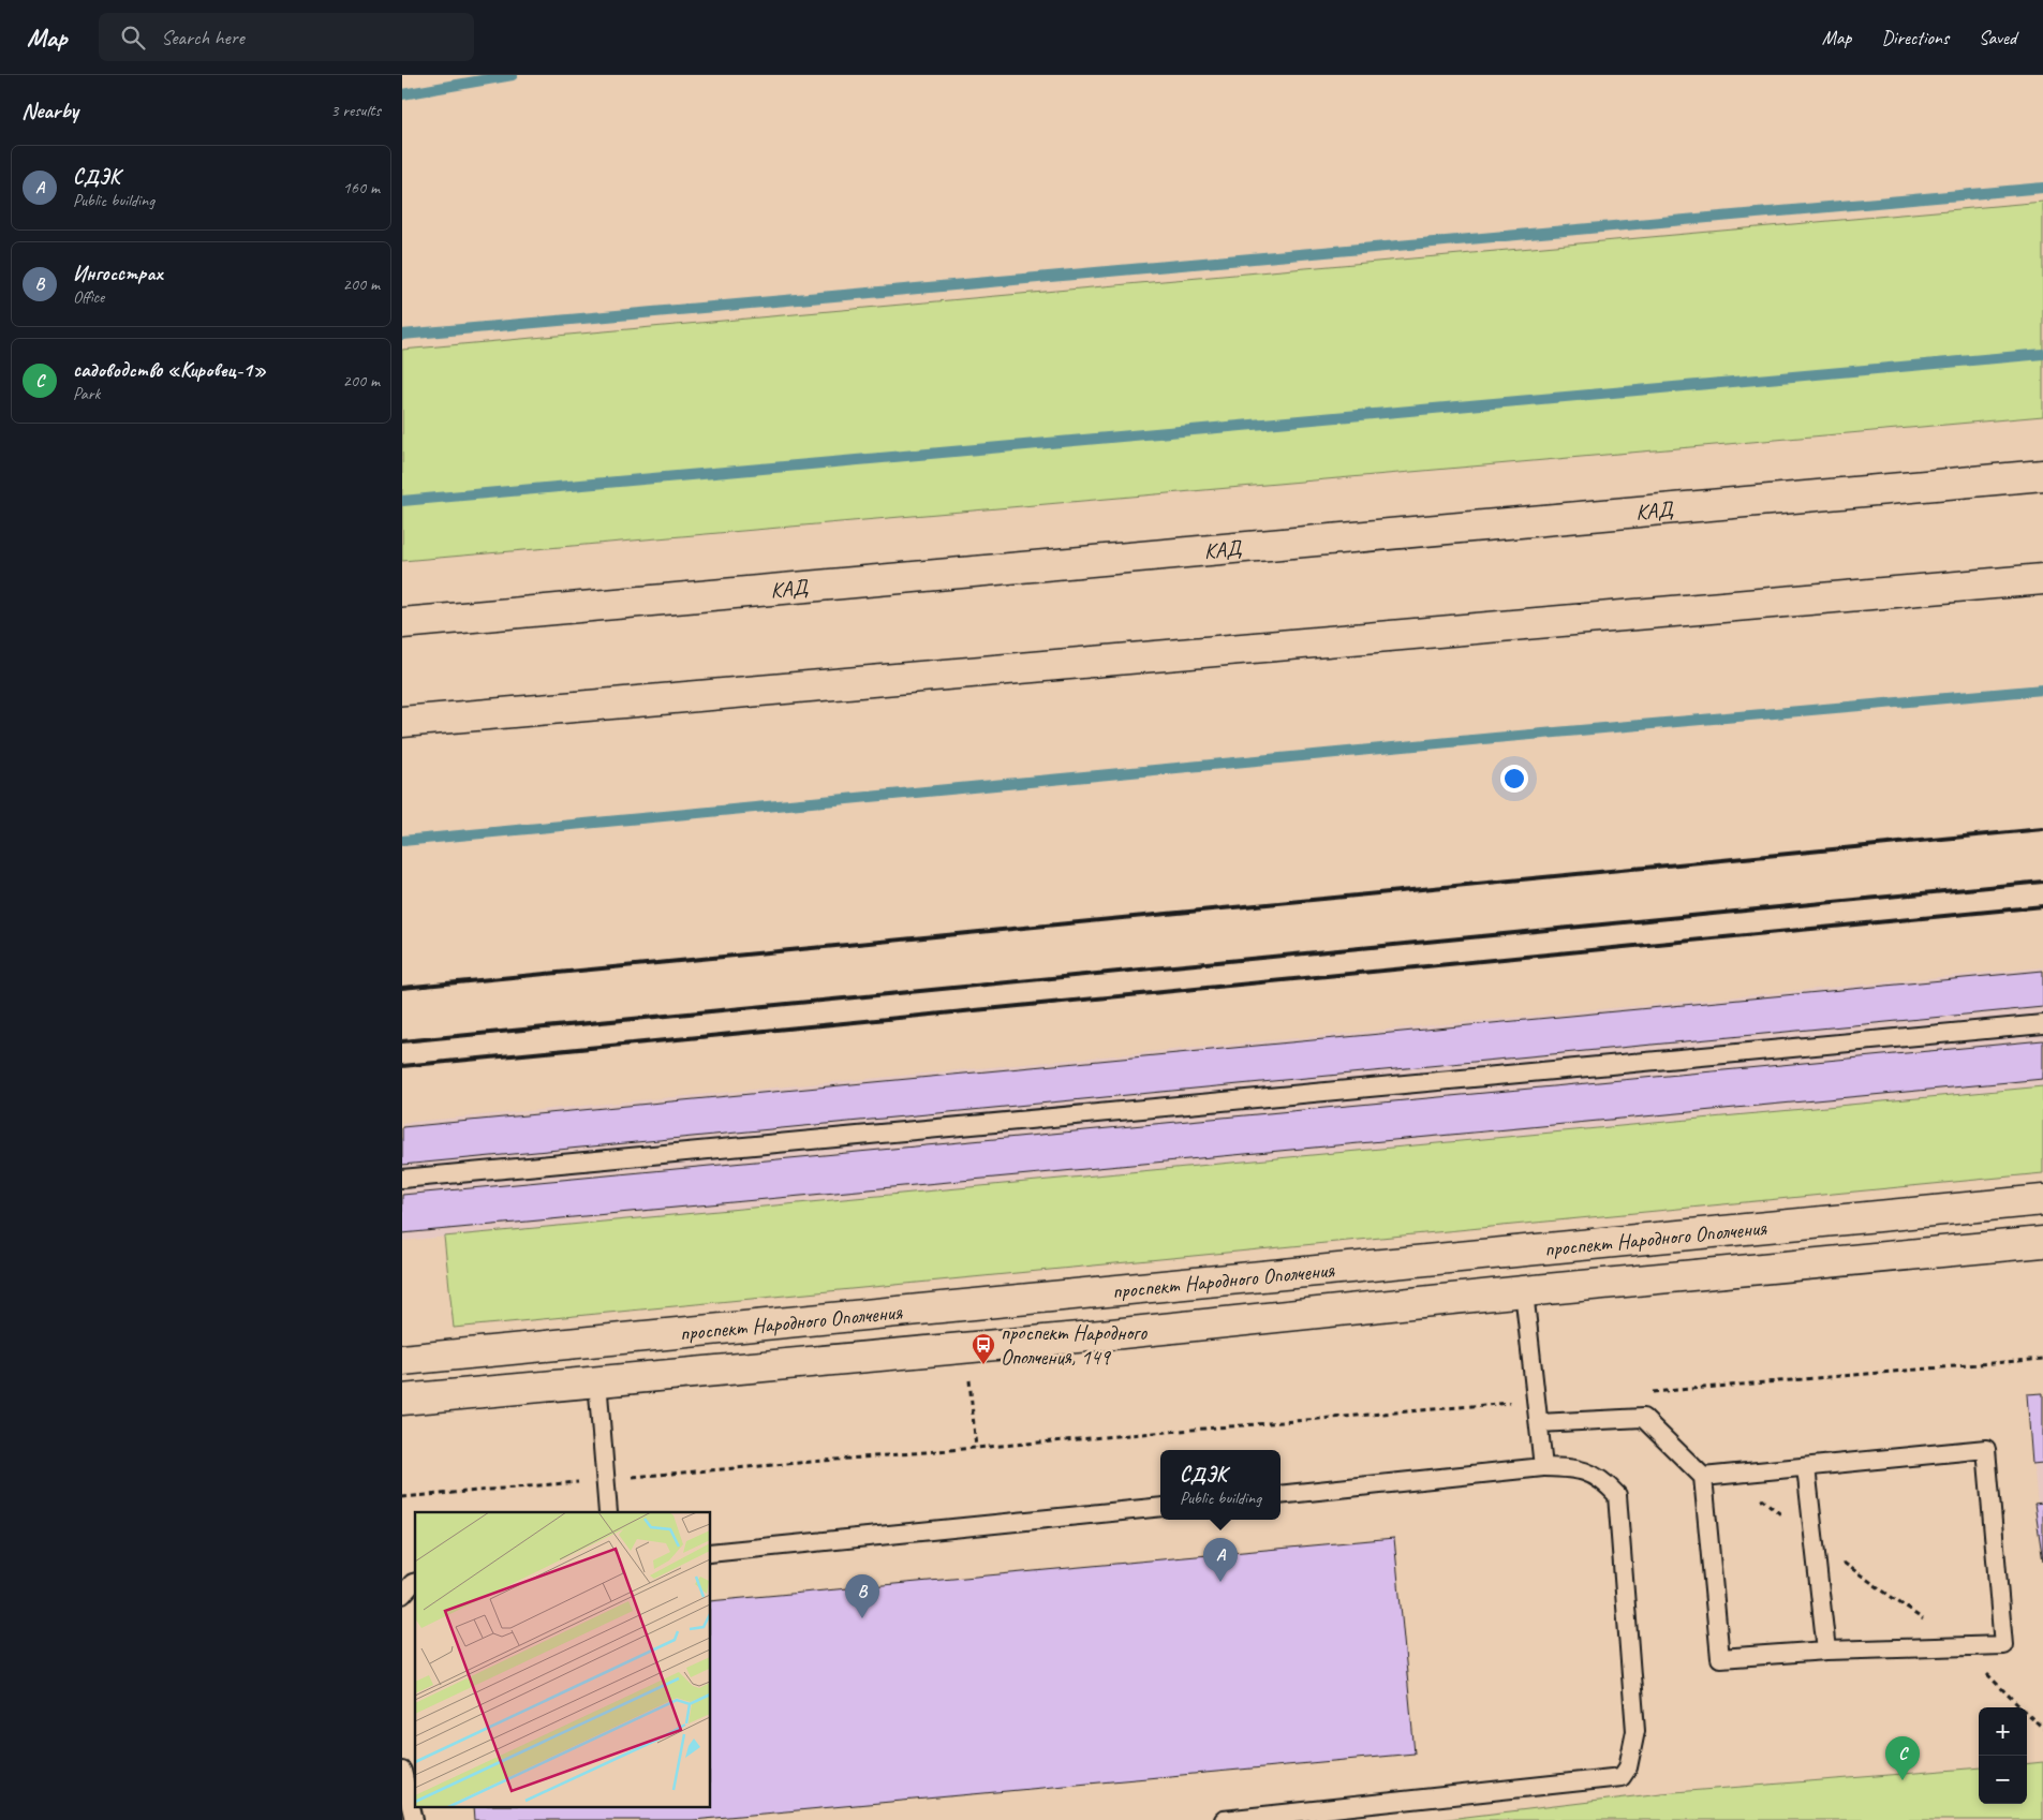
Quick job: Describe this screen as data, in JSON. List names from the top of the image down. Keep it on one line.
{"streets":{"main road":["КАД","проспект Народного Ополчения"]},"places":{"bus stop":["проспект Народного Ополчения, 149"]},"page":{"header":"Map","search":"Search here","nav":["Map","Directions","Saved"],"heading":["Nearby","3 results"],"list":[{"mark":"A","name":"СДЭК","note":"Public building","value":"160 m"},{"mark":"B","name":"Ингосстрах","note":"Office","value":"200 m"},{"mark":"C","name":"садоводство «Кировец-1»","note":"Park","value":"200 m"}],"popup":["СДЭК","Public building"],"pins":["A","B","C"],"map_buttons":["+","−"]}}
